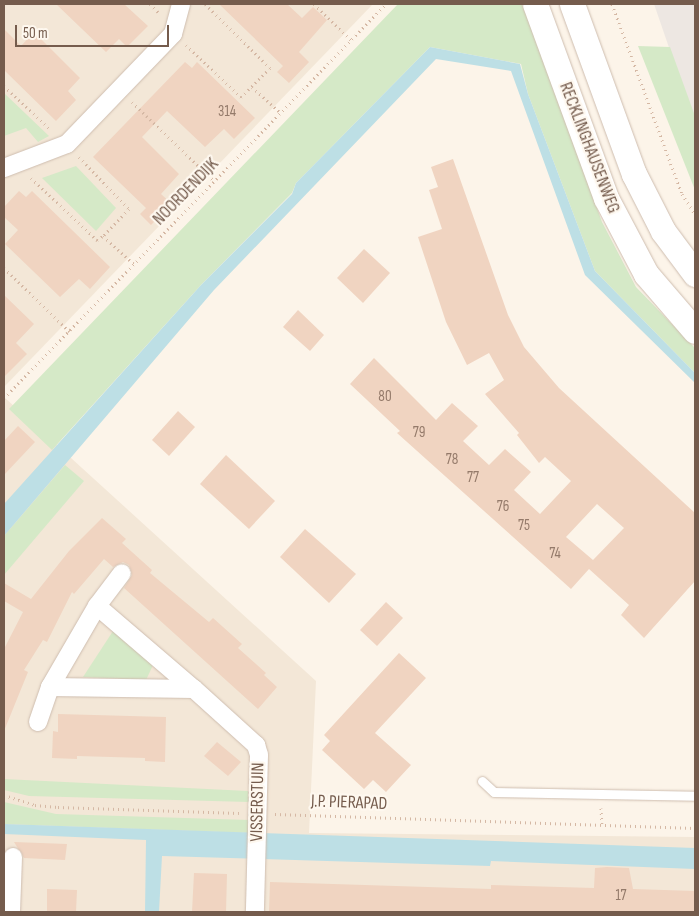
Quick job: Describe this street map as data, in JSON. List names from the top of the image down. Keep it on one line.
{"streets":{"street":["RECKLINGHAUSENWEG","VISSERSTUIN"],"path":["NOORDENDIJK","J.P. PIERAPAD"]},"crossings":[["VISSERSTUIN","J.P. PIERAPAD"]],"house_numbers":["314","80","79","78","77","76","75","74","17"],"scale_bar":"50 m"}
